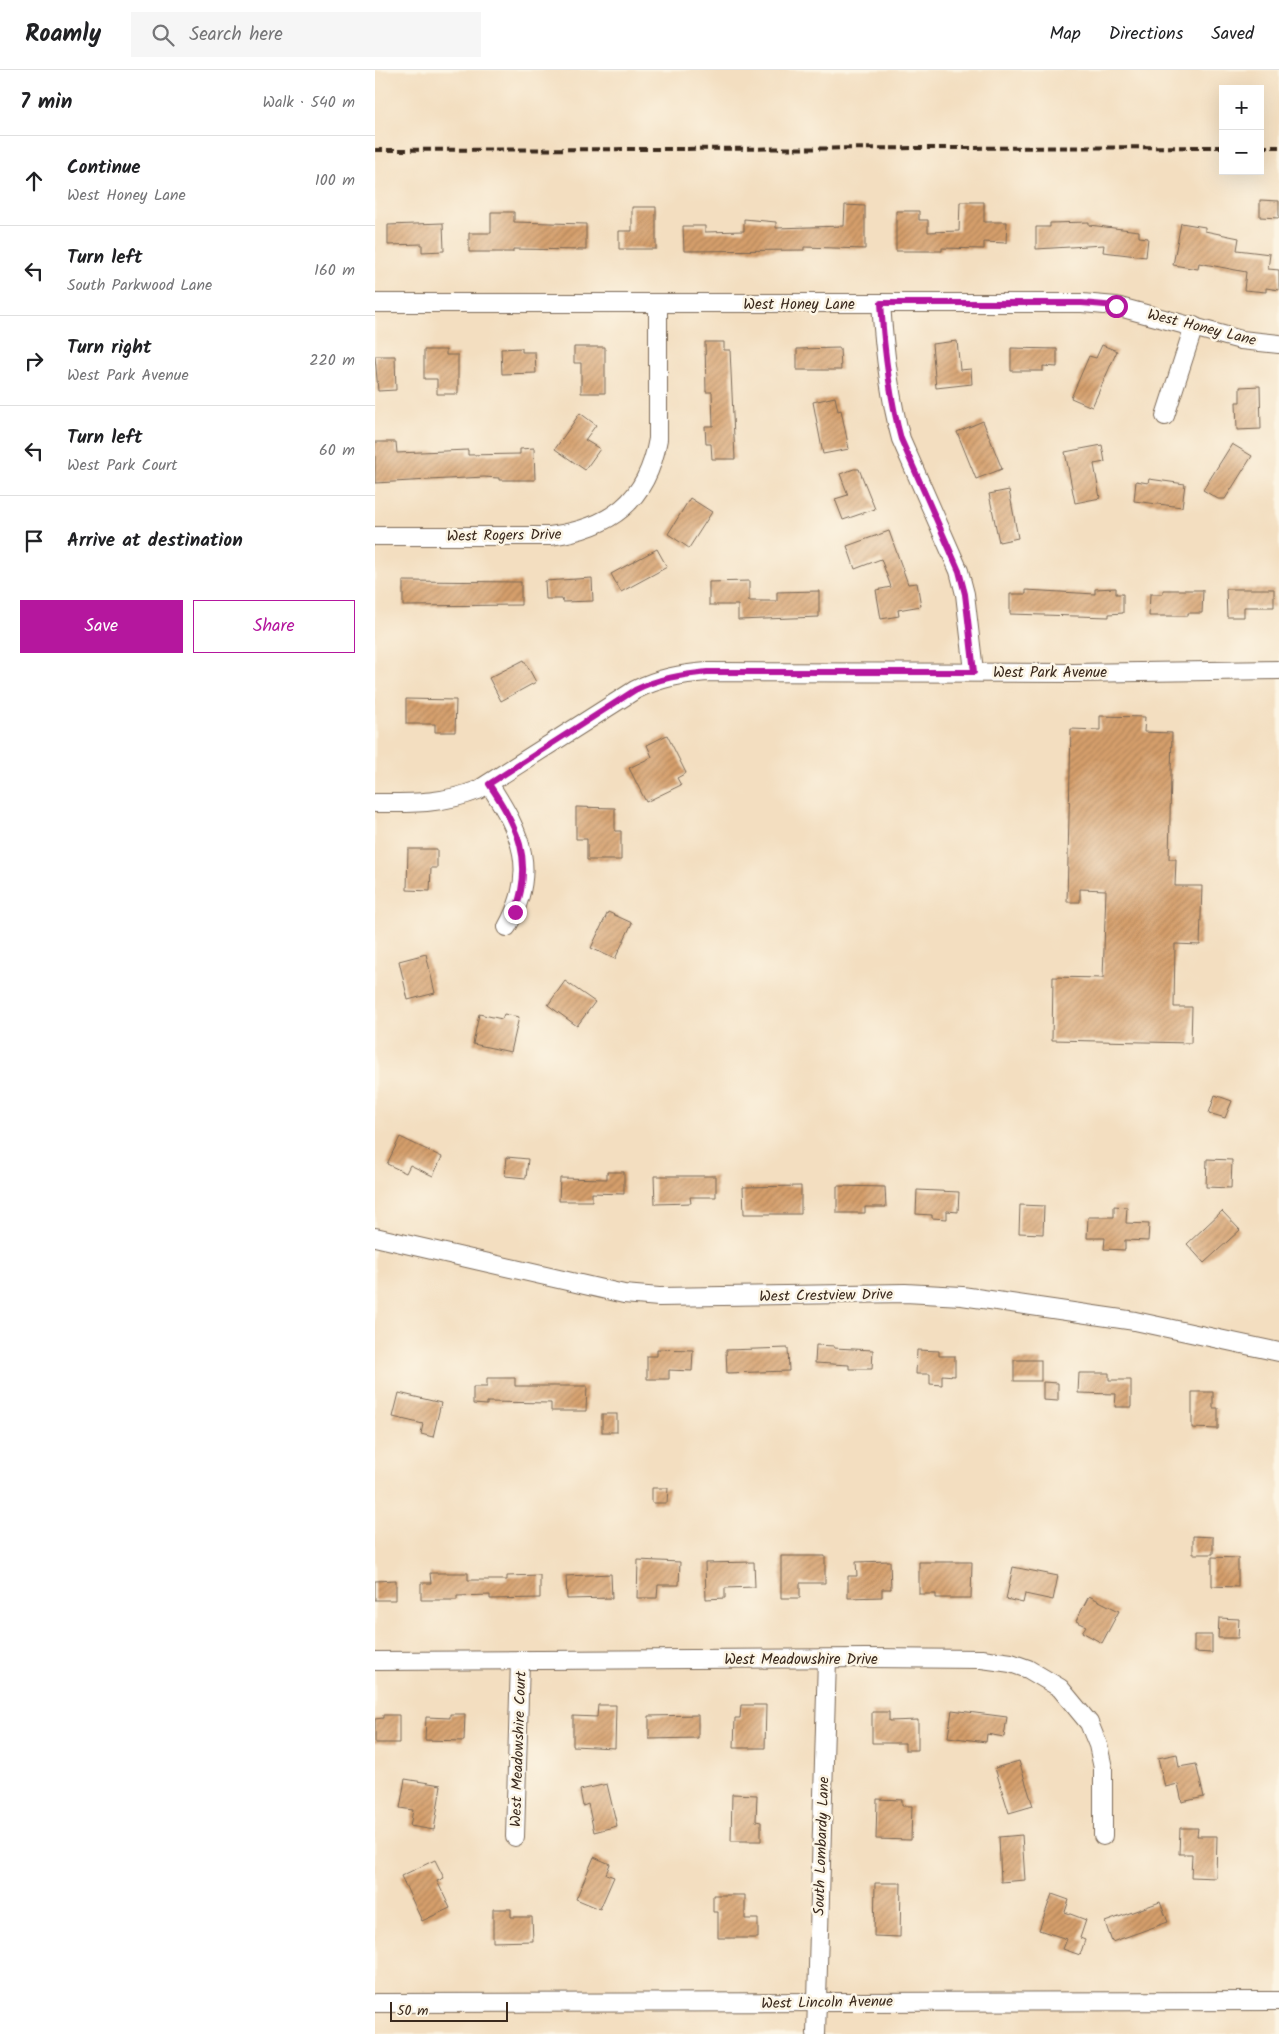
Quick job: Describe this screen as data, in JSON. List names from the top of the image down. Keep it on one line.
{"streets":{"street":["West Honey Lane","West Rogers Drive","West Park Avenue","West Crestview Drive","West Meadowshire Drive","West Meadowshire Court","South Lombardy Lane","West Lincoln Avenue"]},"crossings":[["West Honey Lane","West Rogers Drive"],["West Meadowshire Drive","West Meadowshire Court"],["West Meadowshire Drive","South Lombardy Lane"],["South Lombardy Lane","West Lincoln Avenue"]],"scale_bar":"50 m","page":{"header":"Roamly","search":"Search here","nav":["Map","Directions","Saved"],"heading":["7 min","Walk · 540 m"],"map_buttons":["+","−"],"list":[["Continue","West Honey Lane","100 m"],["Turn left","South Parkwood Lane","160 m"],["Turn right","West Park Avenue","220 m"],["Turn left","West Park Court","60 m"],"Arrive at destination"],"buttons":["Save","Share"],"scale":"50 m"}}
